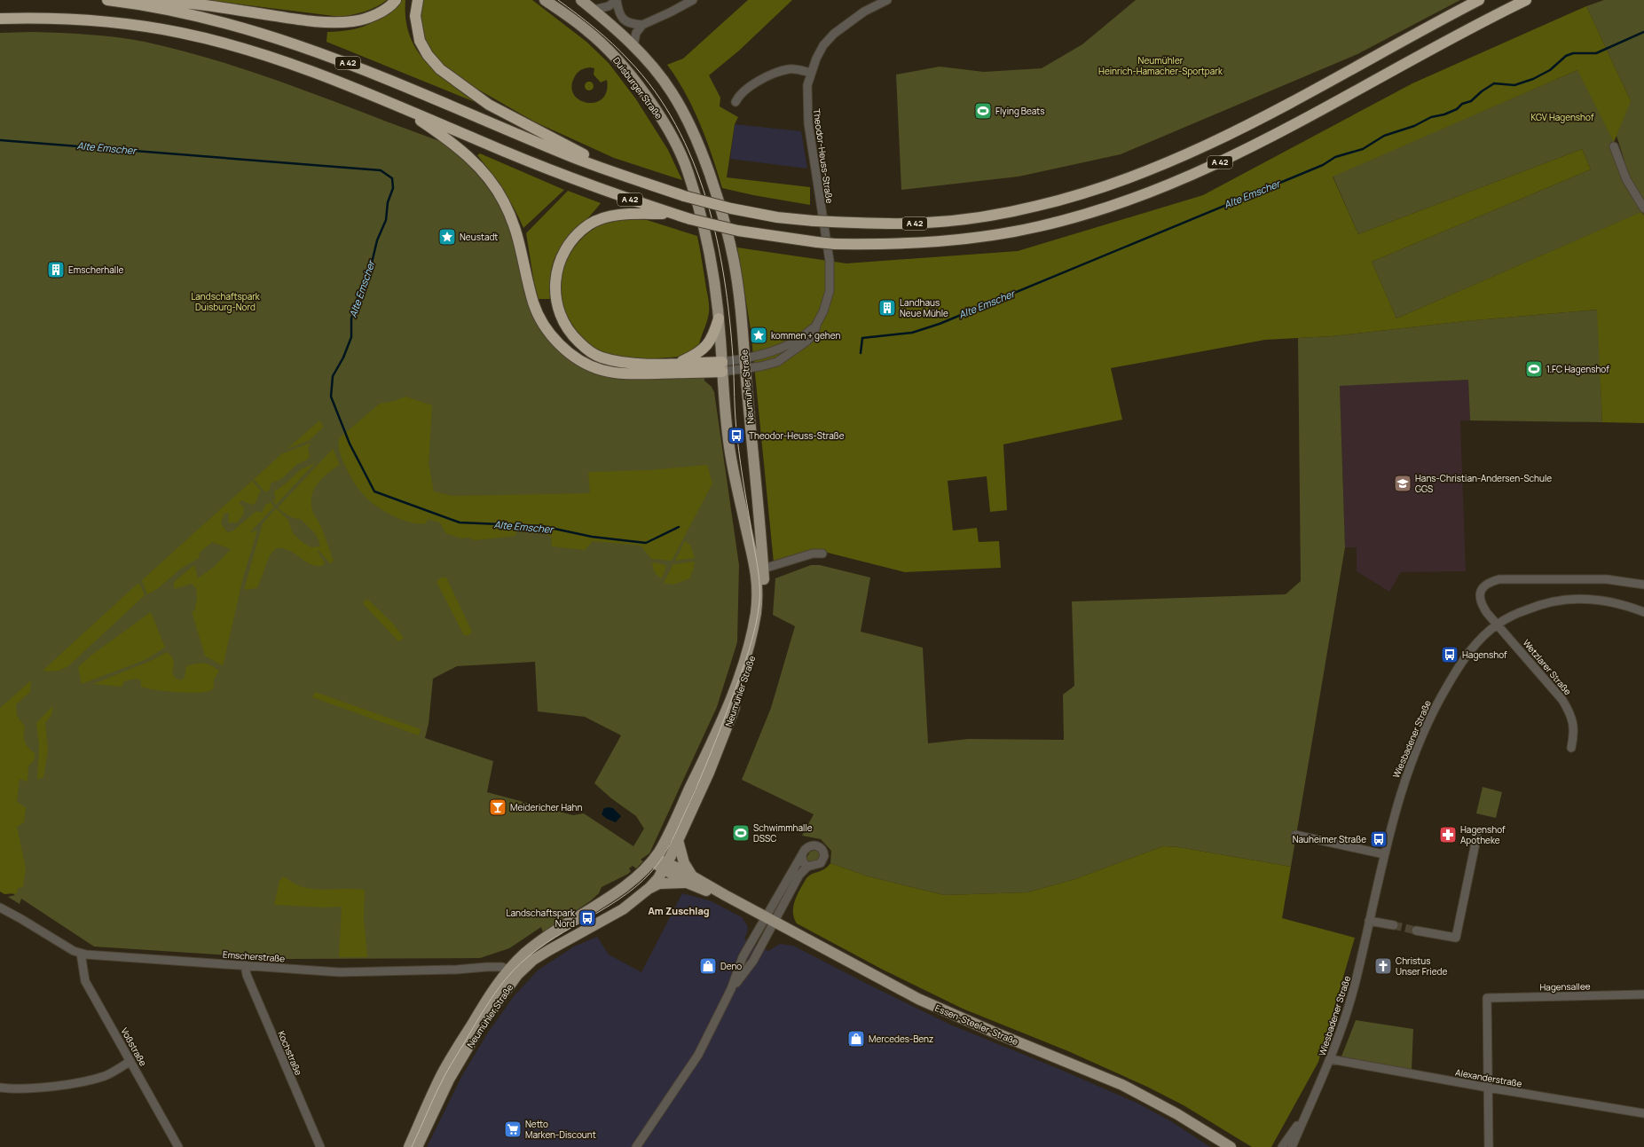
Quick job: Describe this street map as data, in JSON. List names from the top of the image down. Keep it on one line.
{"streets":{"highway":["A 42"],"main road":["Duisburger Straße","Neumühler Straße","Essen-Steeler-Straße"],"street":["Theodor-Heuss-Straße","Wetzlarer Straße","Wiesbadener Straße","Emscherstraße","Hagensallee","Voßstraße","Kochstraße","Alexanderstraße"]},"crossings":[["Duisburger Straße","Neumühler Straße"],["Theodor-Heuss-Straße","Neumühler Straße"],["Neumühler Straße","Emscherstraße"],["Neumühler Straße","Essen-Steeler-Straße"],["Wetzlarer Straße","Wiesbadener Straße"],["Wiesbadener Straße","Alexanderstraße"],["Emscherstraße","Voßstraße"],["Emscherstraße","Kochstraße"],["Hagensallee","Alexanderstraße"]],"districts":["Am Zuschlag"],"water":["Alte Emscher"],"parks":["Neumühler Heinrich-Hamacher-Sportpark","KGV Hagenshof","Landschaftspark Duisburg-Nord"],"places":{"sports":["Flying Beats","1.FC Hagenshof","Schwimmhalle DSSC"],"place":["Neustadt","kommen + gehen"],"building":["Emscherhalle","Landhaus Neue Mühle"],"bus stop":["Theodor-Heuss-Straße","Hagenshof","Nauheimer Straße","Landschaftspark Nord"],"school or university":["Hans-Christian-Andersen-Schule GGS"],"bar":["Meidericher Hahn"],"pharmacy":["Hagenshof Apotheke"],"shop":["Deno","Mercedes-Benz"],"church":["Christus Unser Friede"],"supermarket":["Netto Marken-Discount"]}}
